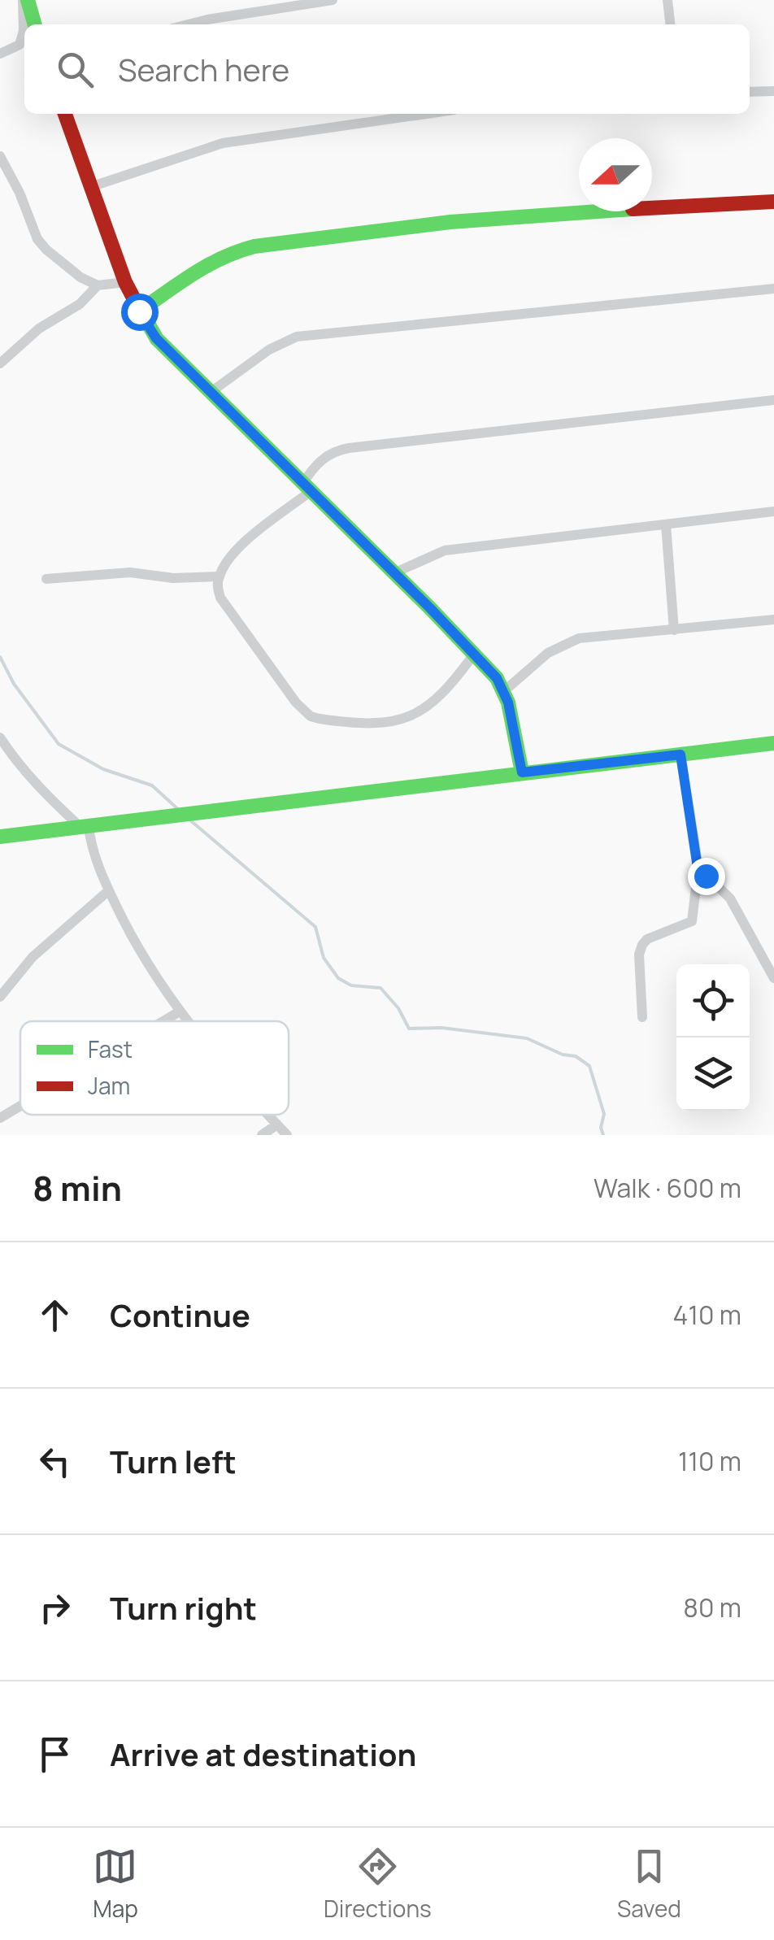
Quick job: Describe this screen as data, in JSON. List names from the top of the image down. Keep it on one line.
{"legend":["Fast","Jam"],"north":"left","page":{"search":"Search here","heading":["8 min","Walk · 600 m"],"list":[["Continue","410 m"],["Turn left","110 m"],["Turn right","80 m"],"Arrive at destination"],"nav":["Map","Directions","Saved"]}}
